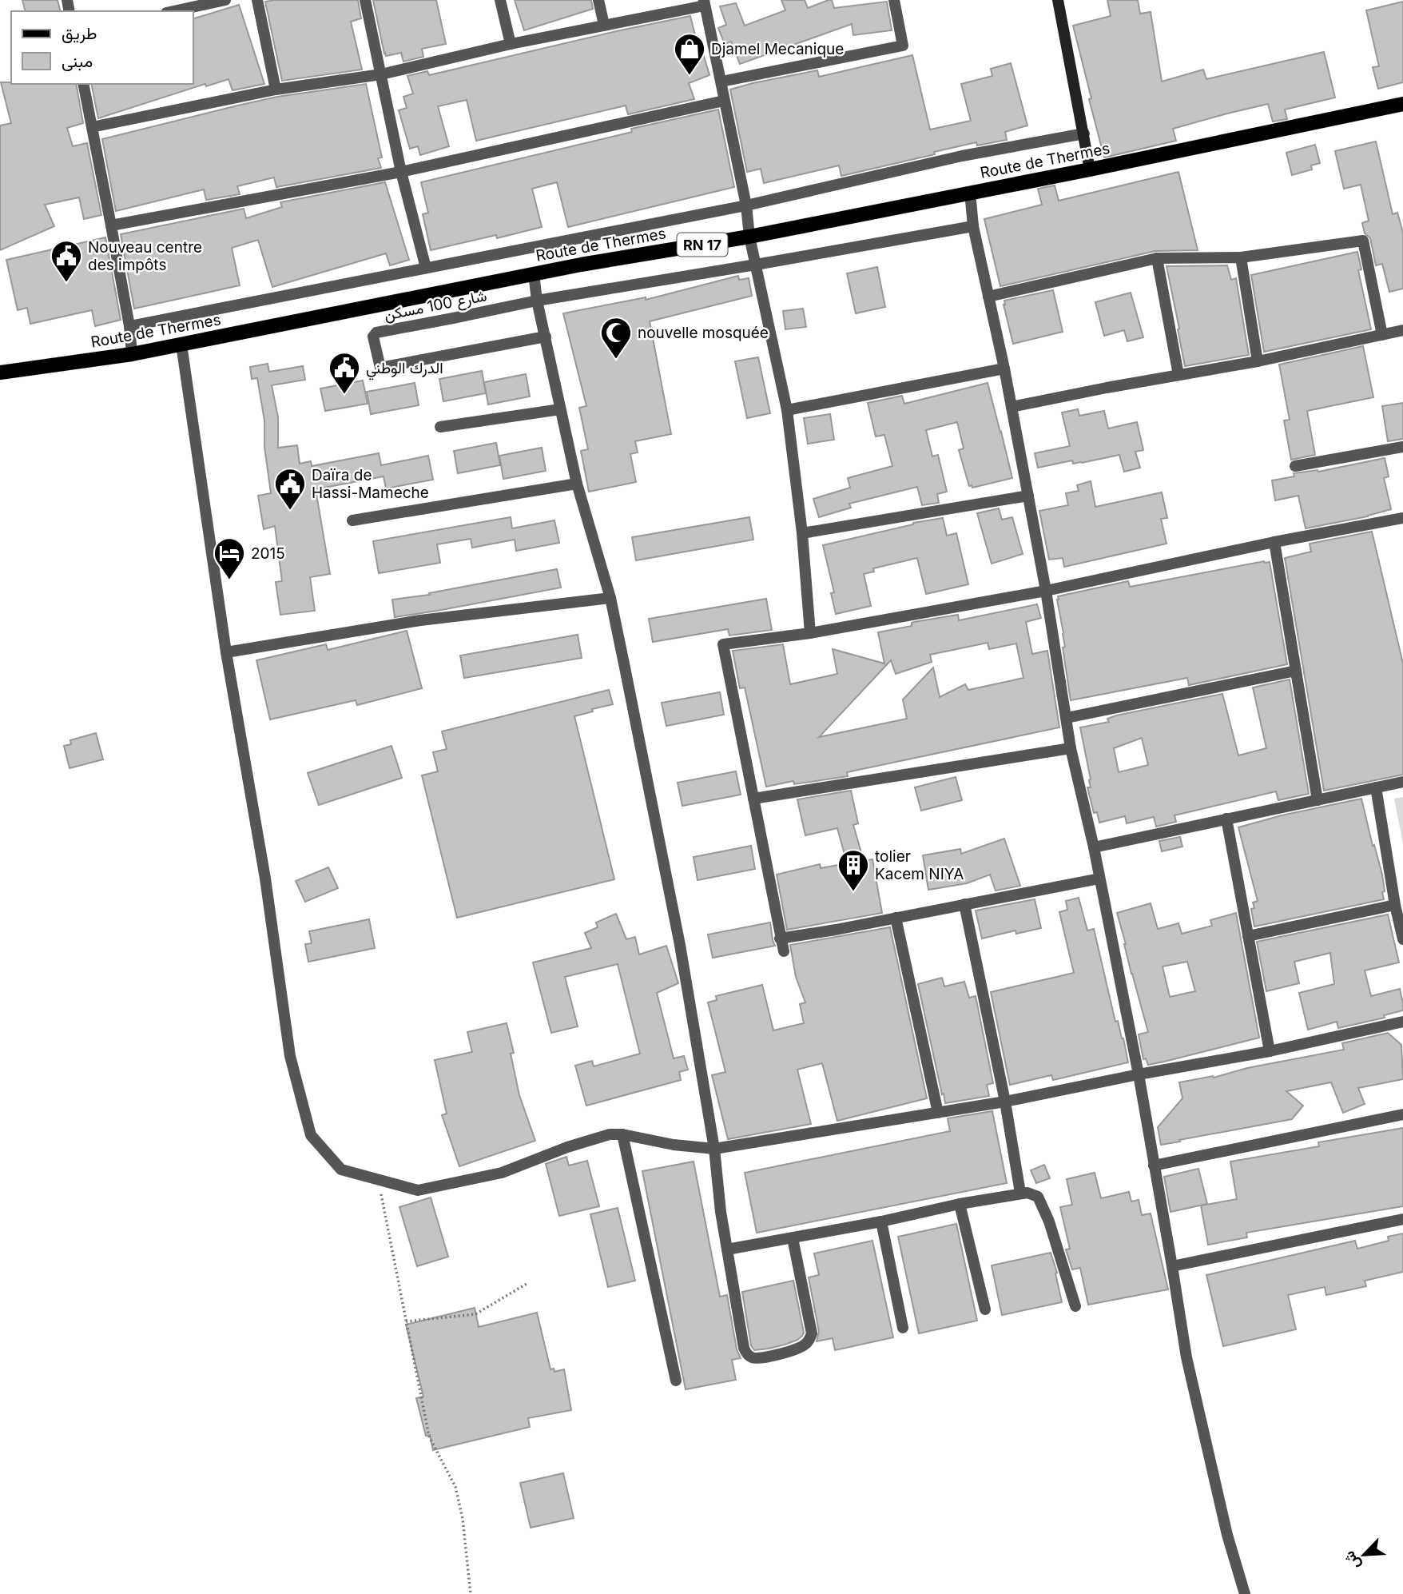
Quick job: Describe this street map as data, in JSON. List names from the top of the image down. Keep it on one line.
{"streets":{"main road":["Route de Thermes","RN 17"],"street":["شارع 100 مسكن"]},"places":{"shop":["Djamel Mecanique"],"public building":["Nouveau centre des impôts","الدرك الوطني","Daïra de Hassi-Mameche"],"mosque":["nouvelle mosquée"],"hotel":["2015"],"building":["tolier Kacem NIYA"]},"legend":["طريق","مبنى"],"north":"bottom left"}
